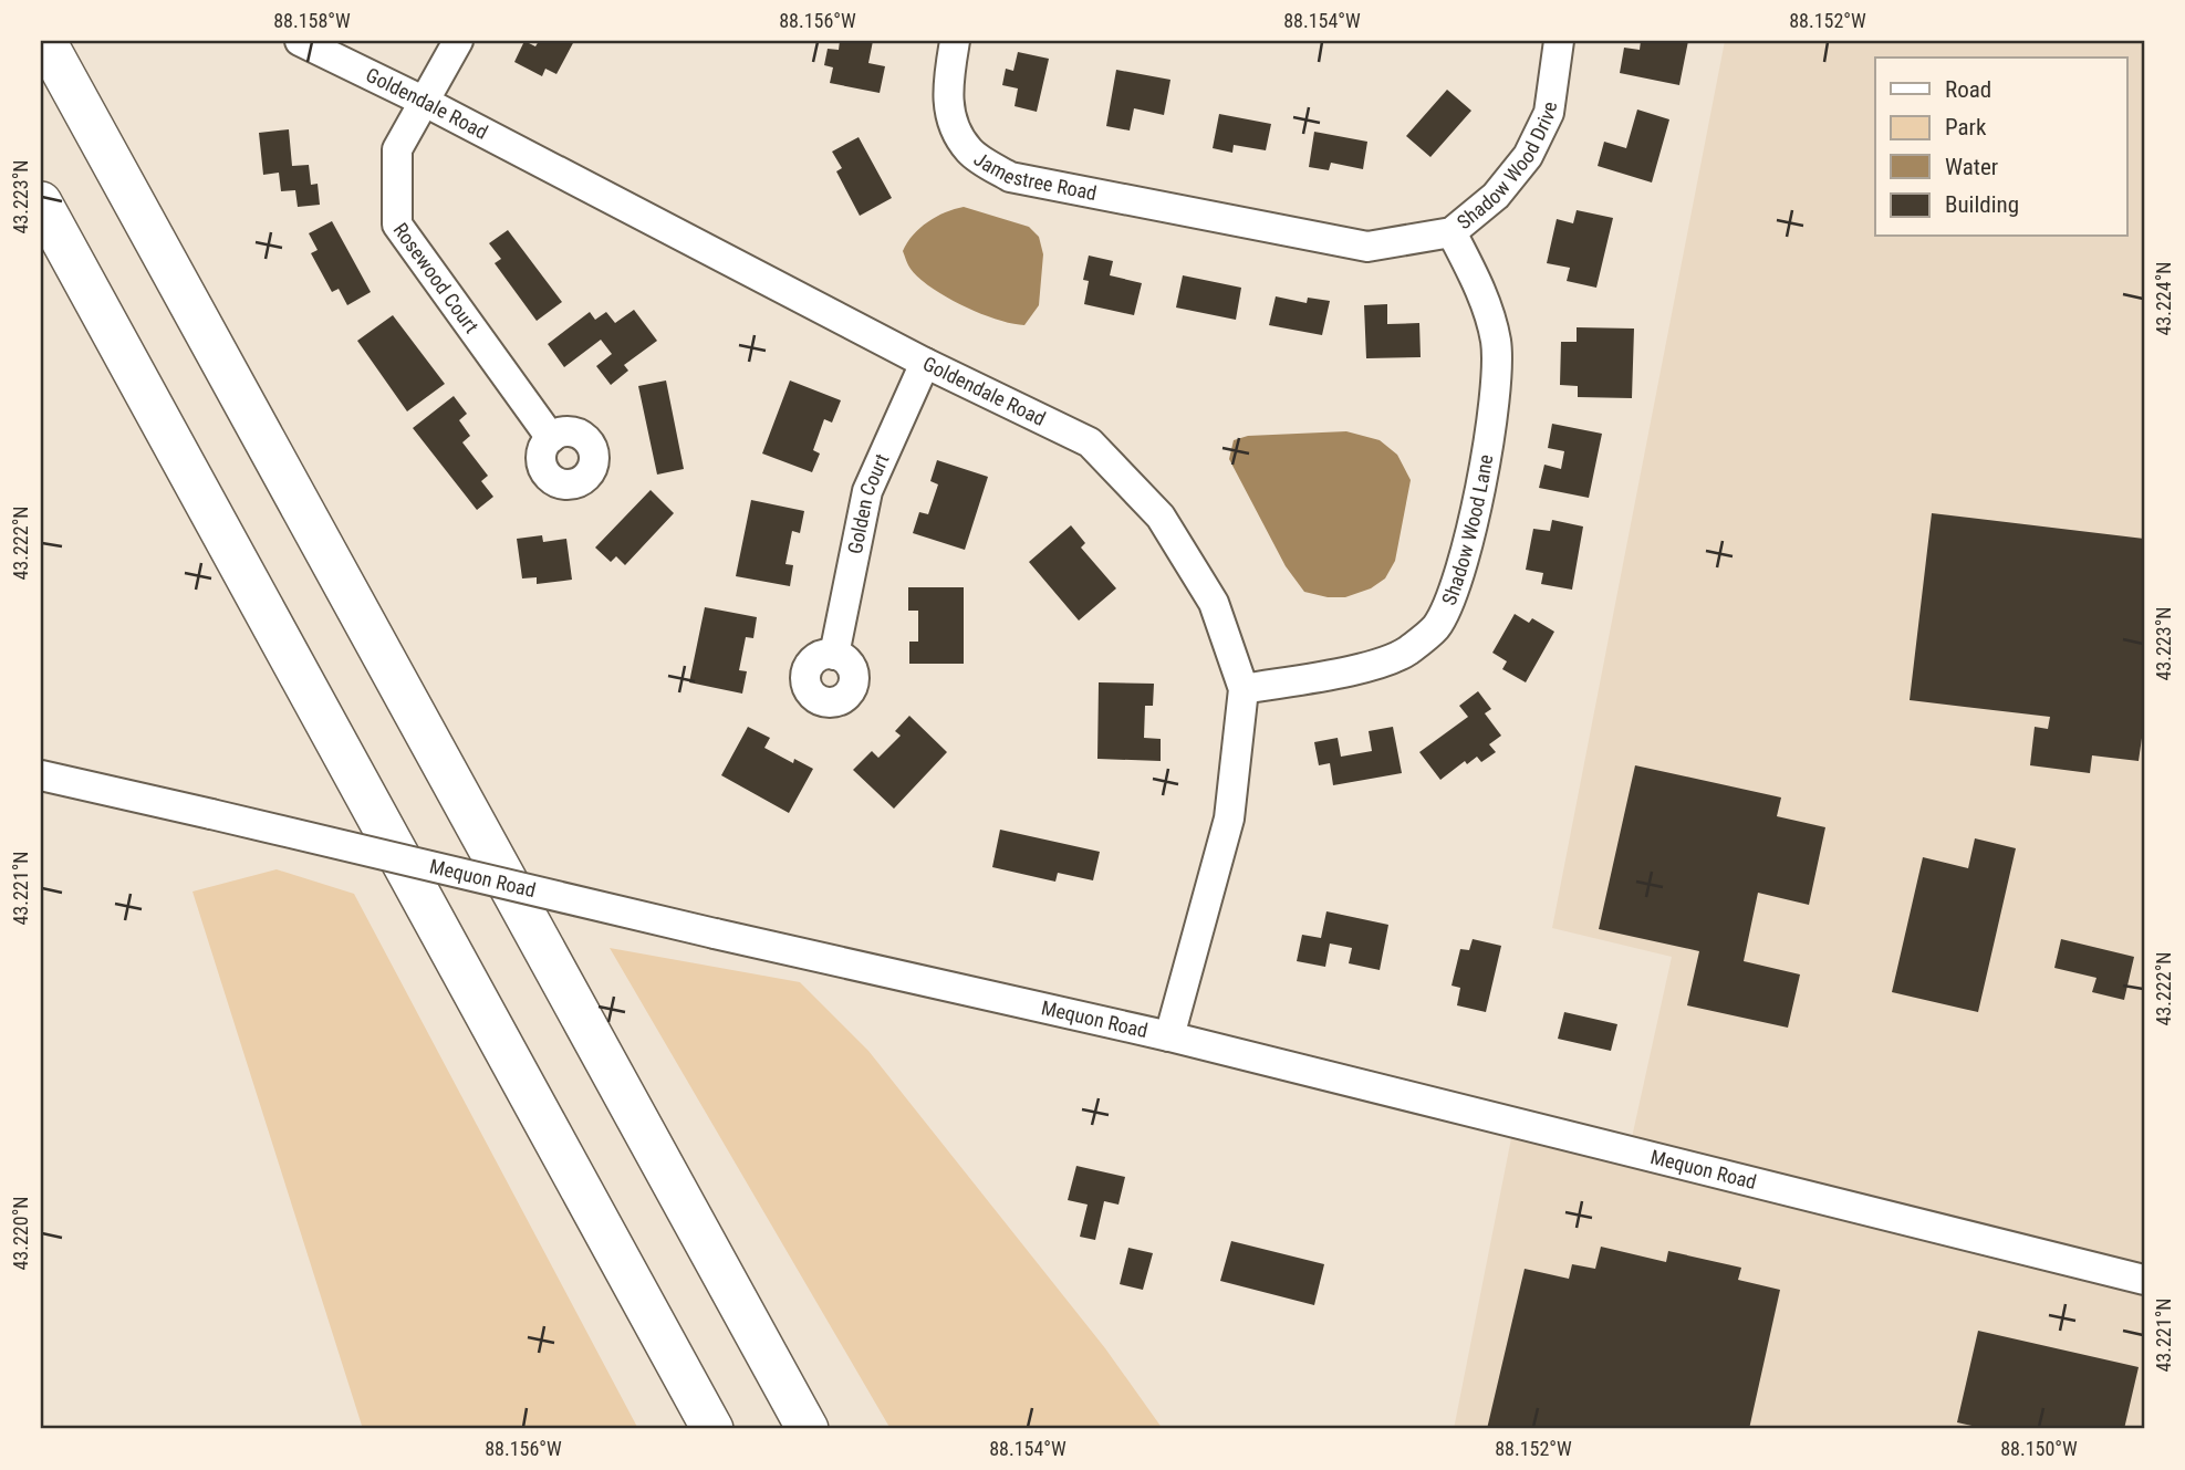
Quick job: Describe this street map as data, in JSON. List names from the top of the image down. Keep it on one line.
{"streets":{"street":["Goldendale Road","Shadow Wood Drive","Jamestree Road","Rosewood Court","Golden Court","Shadow Wood Lane","Mequon Road"]},"crossings":[["Goldendale Road","Rosewood Court"],["Goldendale Road","Golden Court"],["Goldendale Road","Shadow Wood Lane"],["Goldendale Road","Mequon Road"],["Shadow Wood Drive","Jamestree Road"],["Shadow Wood Drive","Shadow Wood Lane"]],"legend":["Road","Park","Water","Building"],"coordinates":["88.158°W","88.156°W","88.154°W","88.152°W","43.223°N","43.224°N","43.222°N","43.221°N","43.220°N","88.150°W"]}
